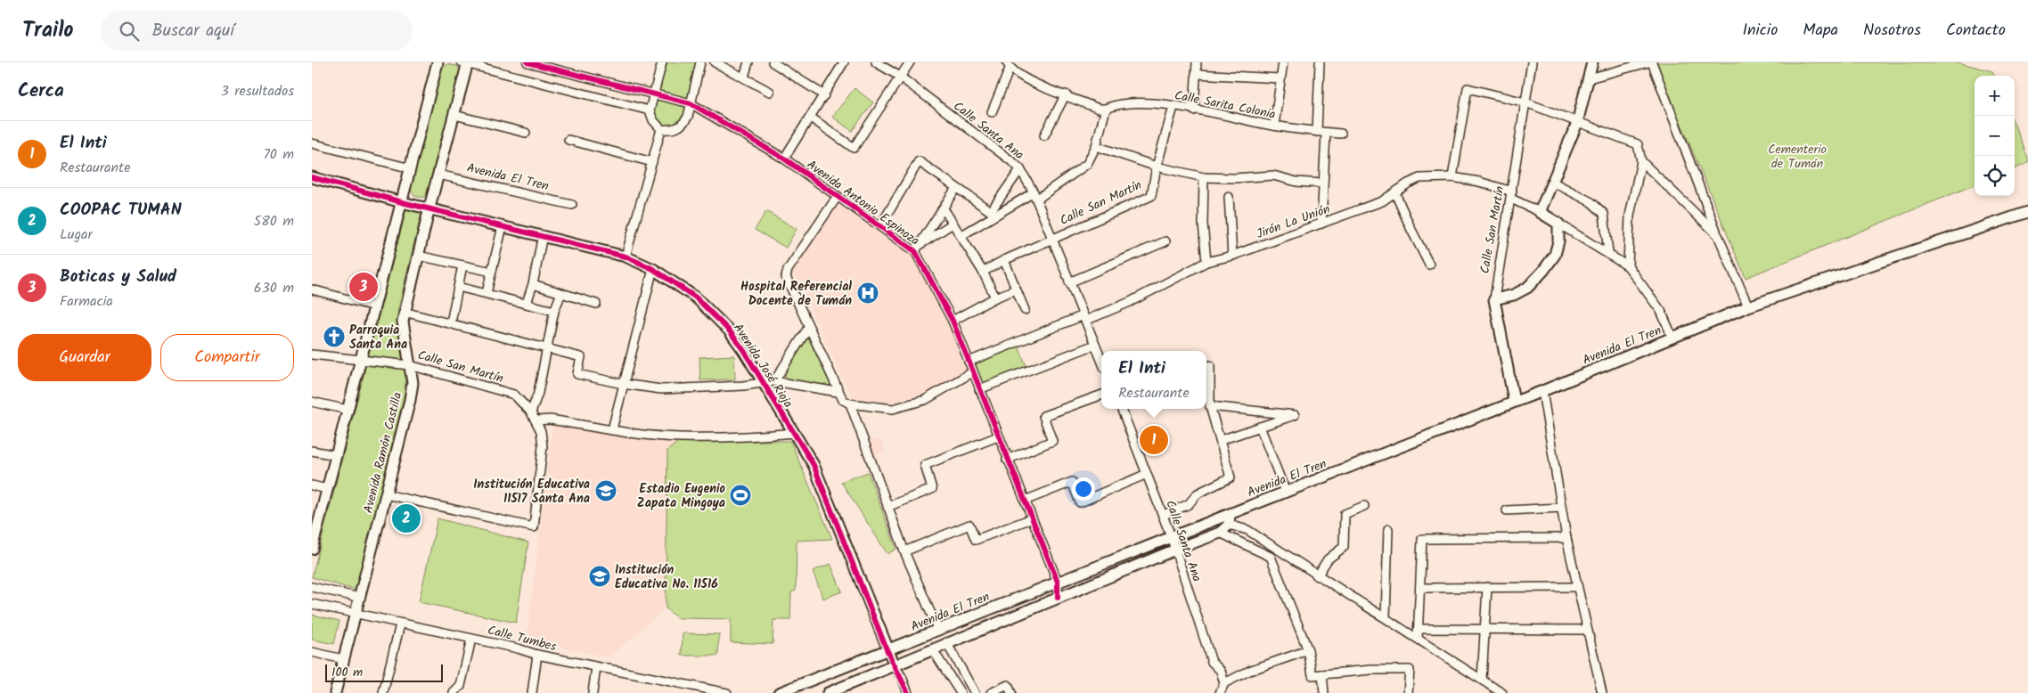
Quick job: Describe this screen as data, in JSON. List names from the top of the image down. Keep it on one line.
{"streets":{"main road":["Avenida El Tren","Calle San Martín","Avenida José Rioja","Avenida Ramón Castilla"],"street":["Calle Sarita Colonia","Calle Santa Ana","Avenida Antonio Espinoza","Jirón La Unión","Calle Tumbes"]},"crossings":[["Calle Sarita Colonia","Calle San Martín"],["Calle Santa Ana","Avenida El Tren"],["Calle Santa Ana","Calle San Martín"],["Calle Santa Ana","Jirón La Unión"],["Avenida El Tren","Avenida Antonio Espinoza"],["Avenida El Tren","Calle San Martín"],["Avenida El Tren","Avenida José Rioja"],["Avenida El Tren","Avenida Ramón Castilla"],["Avenida Antonio Espinoza","Jirón La Unión"],["Calle San Martín","Jirón La Unión"],["Calle San Martín","Avenida Ramón Castilla"],["Avenida José Rioja","Avenida Ramón Castilla"],["Avenida Ramón Castilla","Calle Tumbes"]],"parks":["Cementerio de Tumán"],"places":{"hospital":["Hospital Referencial Docente de Tumán"],"church":["Parroquia Santa Ana"],"school or university":["Institución Educativa 11517 Santa Ana","Institución Educativa No. 11516"],"sports":["Estadio Eugenio Zapata Mingoya"]},"scale_bar":"100 m","page":{"header":"Trailo","search":"Buscar aquí","nav":["Inicio","Mapa","Nosotros","Contacto"],"heading":["Cerca","3 resultados"],"map_buttons":["+","−"],"list":[{"mark":"1","name":"El Inti","note":"Restaurante","value":"70 m"},{"mark":"2","name":"COOPAC TUMAN","note":"Lugar","value":"580 m"},{"mark":"3","name":"Boticas y Salud","note":"Farmacia","value":"630 m"}],"pins":["3","1","2"],"buttons":["Guardar","Compartir"],"popup":["El Inti","Restaurante"],"scale":"100 m"}}
